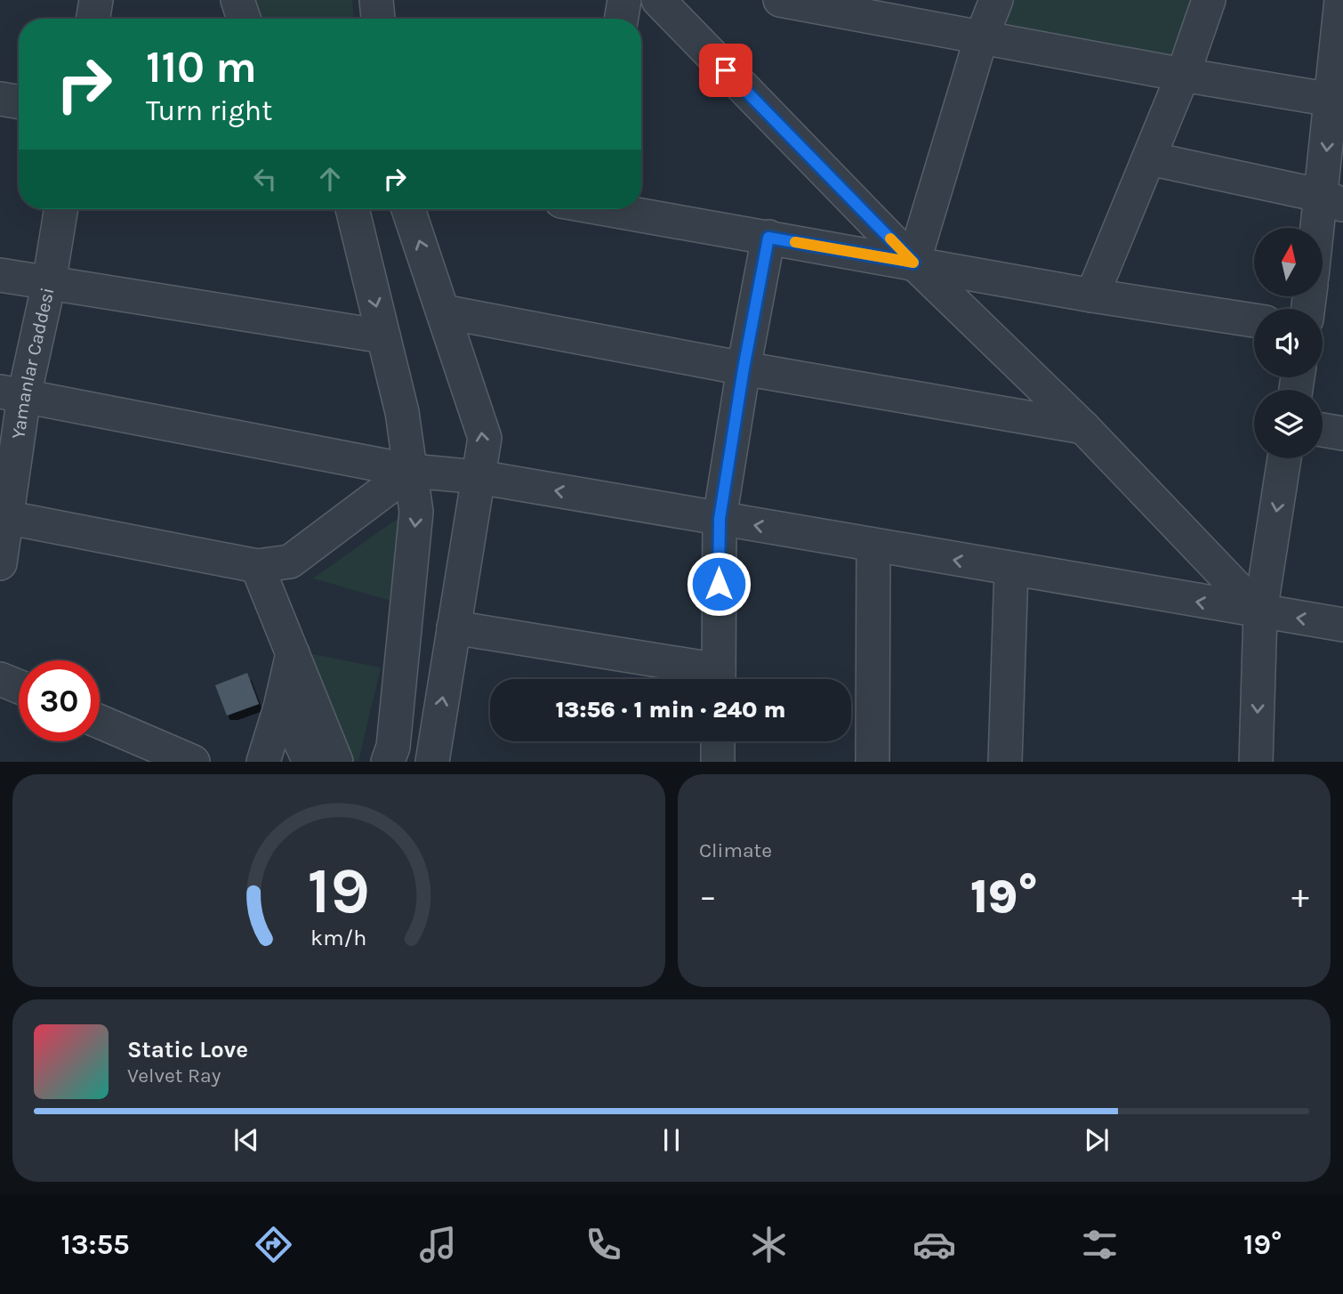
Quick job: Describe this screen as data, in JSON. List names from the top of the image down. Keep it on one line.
{"streets":{"street":["Yamanlar Caddesi"]},"north":"top","page":{"turn":["110 m","Turn right"],"limit":"30","trip":"13:56 · 1 min · 240 m","tile":"Climate","heat":["−","19°","+"],"song":["Static Love","Velvet Ray"],"tabs":["13:55","19°"],"gauge":["19","km/h"]}}
